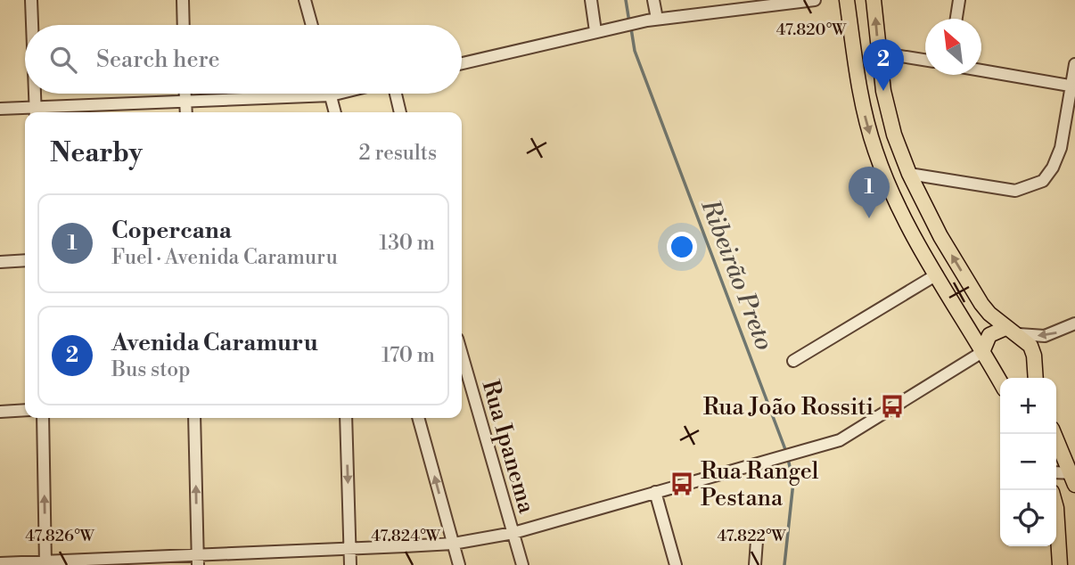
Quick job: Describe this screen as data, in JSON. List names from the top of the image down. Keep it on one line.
{"streets":{"street":["Rua Ipanema"]},"water":["Ribeirão Preto"],"places":{"bus stop":["Rua João Rossiti","Rua Rangel Pestana"]},"north":"top left","page":{"search":"Search here","pins":["2","1"],"heading":["Nearby","2 results"],"list":[{"mark":"1","name":"Copercana","note":"Fuel · Avenida Caramuru","value":"130 m"},{"mark":"2","name":"Avenida Caramuru","note":"Bus stop","value":"170 m"}],"map_buttons":["+","−"]},"coordinates":["47.820°W","47.826°W","47.824°W","47.822°W"]}
